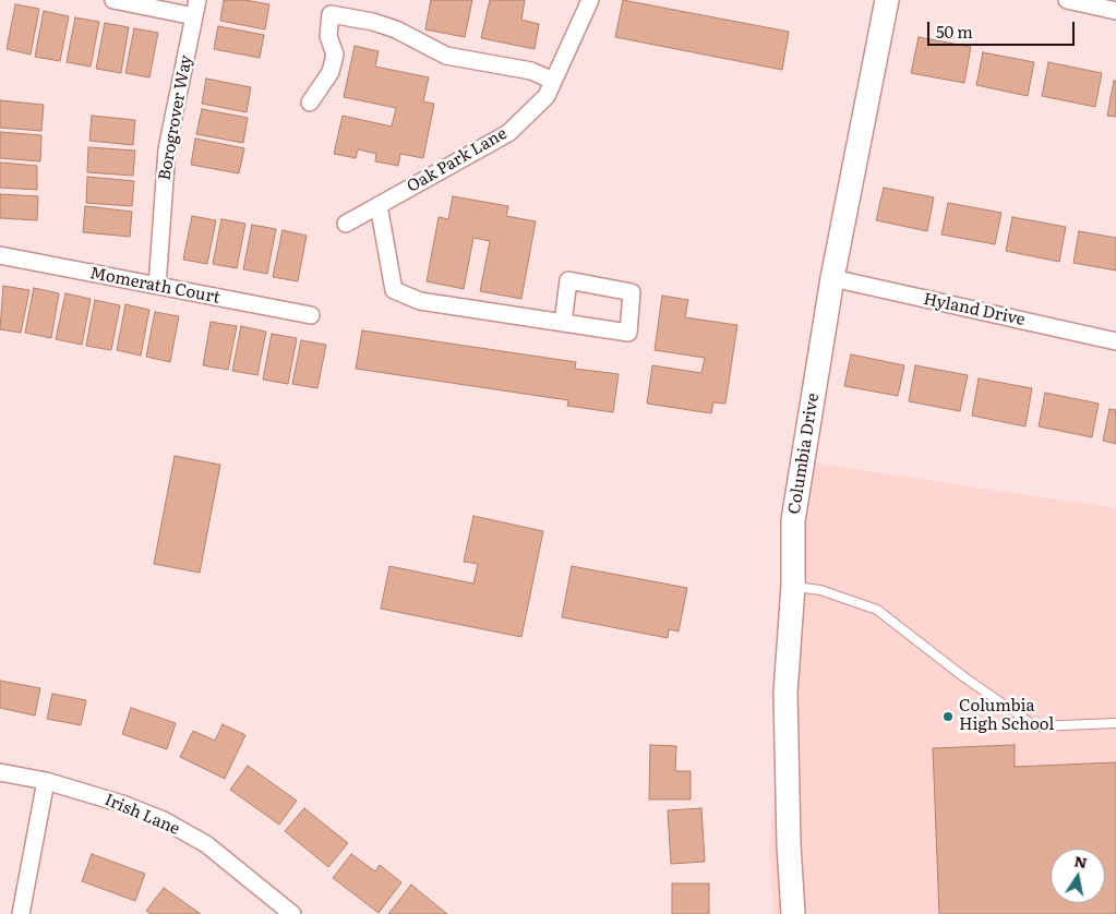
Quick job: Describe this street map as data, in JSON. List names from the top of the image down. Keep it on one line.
{"streets":{"main road":["Columbia Drive"],"street":["Borogrover Way","Oak Park Lane","Momerath Court","Hyland Drive","Irish Lane"]},"crossings":[["Borogrover Way","Momerath Court"],["Hyland Drive","Columbia Drive"]],"places":["Columbia High School"],"scale_bar":"50 m","north":"top"}
